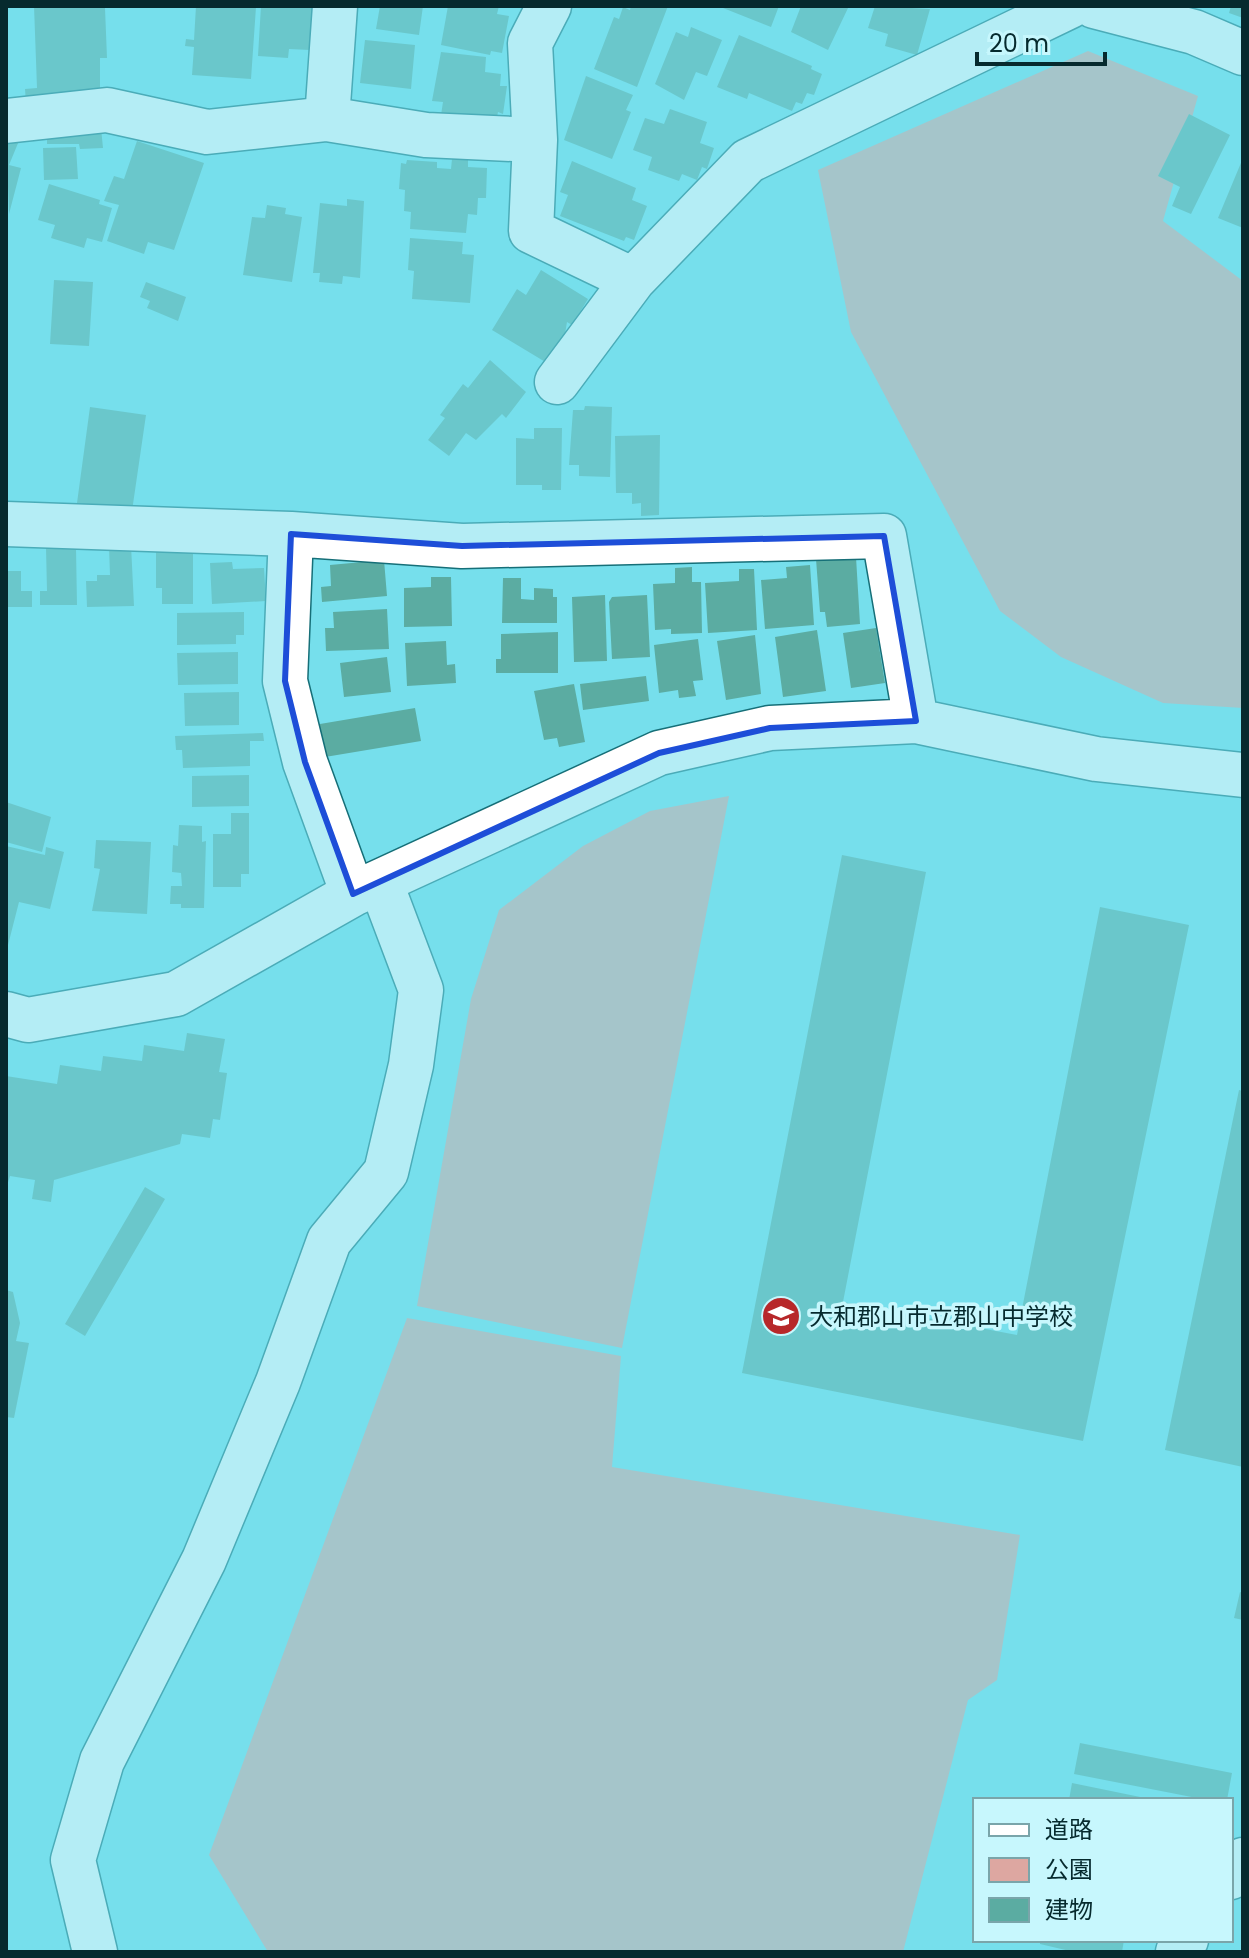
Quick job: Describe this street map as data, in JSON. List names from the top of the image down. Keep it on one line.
{"places":{"school or university":["大和郡山市立郡山中学校"]},"legend":["道路","公園","建物"],"scale_bar":"20 m"}
